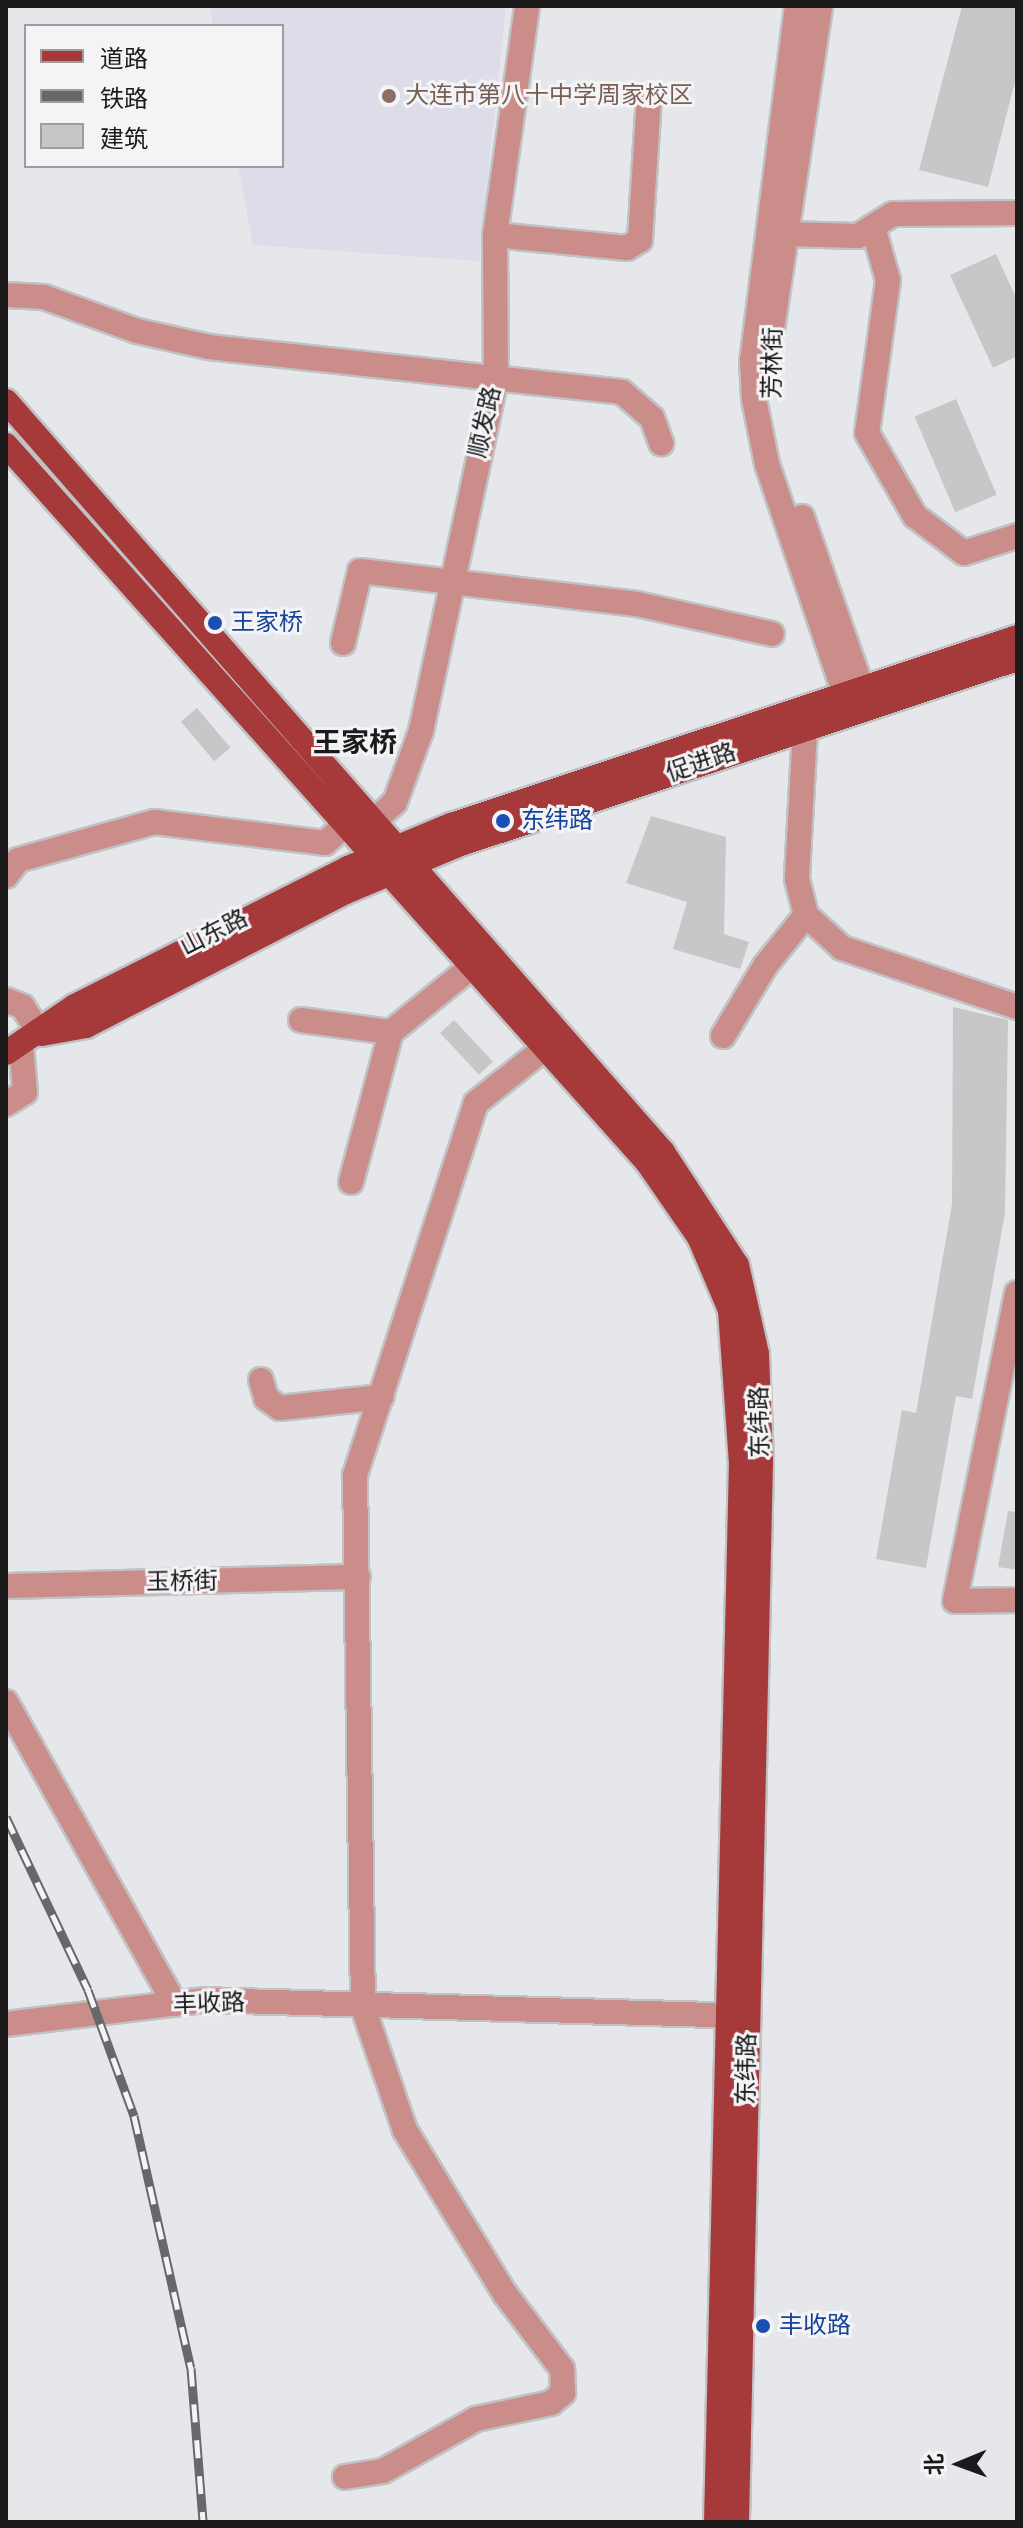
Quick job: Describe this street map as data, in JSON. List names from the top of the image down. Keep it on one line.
{"streets":{"main road":["促进路","山东路","东纬路"],"street":["芳林街","顺发路","玉桥街","丰收路"]},"crossings":[["芳林街","促进路"],["顺发路","东纬路"],["促进路","山东路"],["促进路","东纬路"],["山东路","东纬路"],["东纬路","丰收路"]],"districts":["王家桥"],"places":["大连市第八十中学周家校区","王家桥","东纬路","丰收路"],"legend":["道路","铁路","建筑"],"north":"left"}
